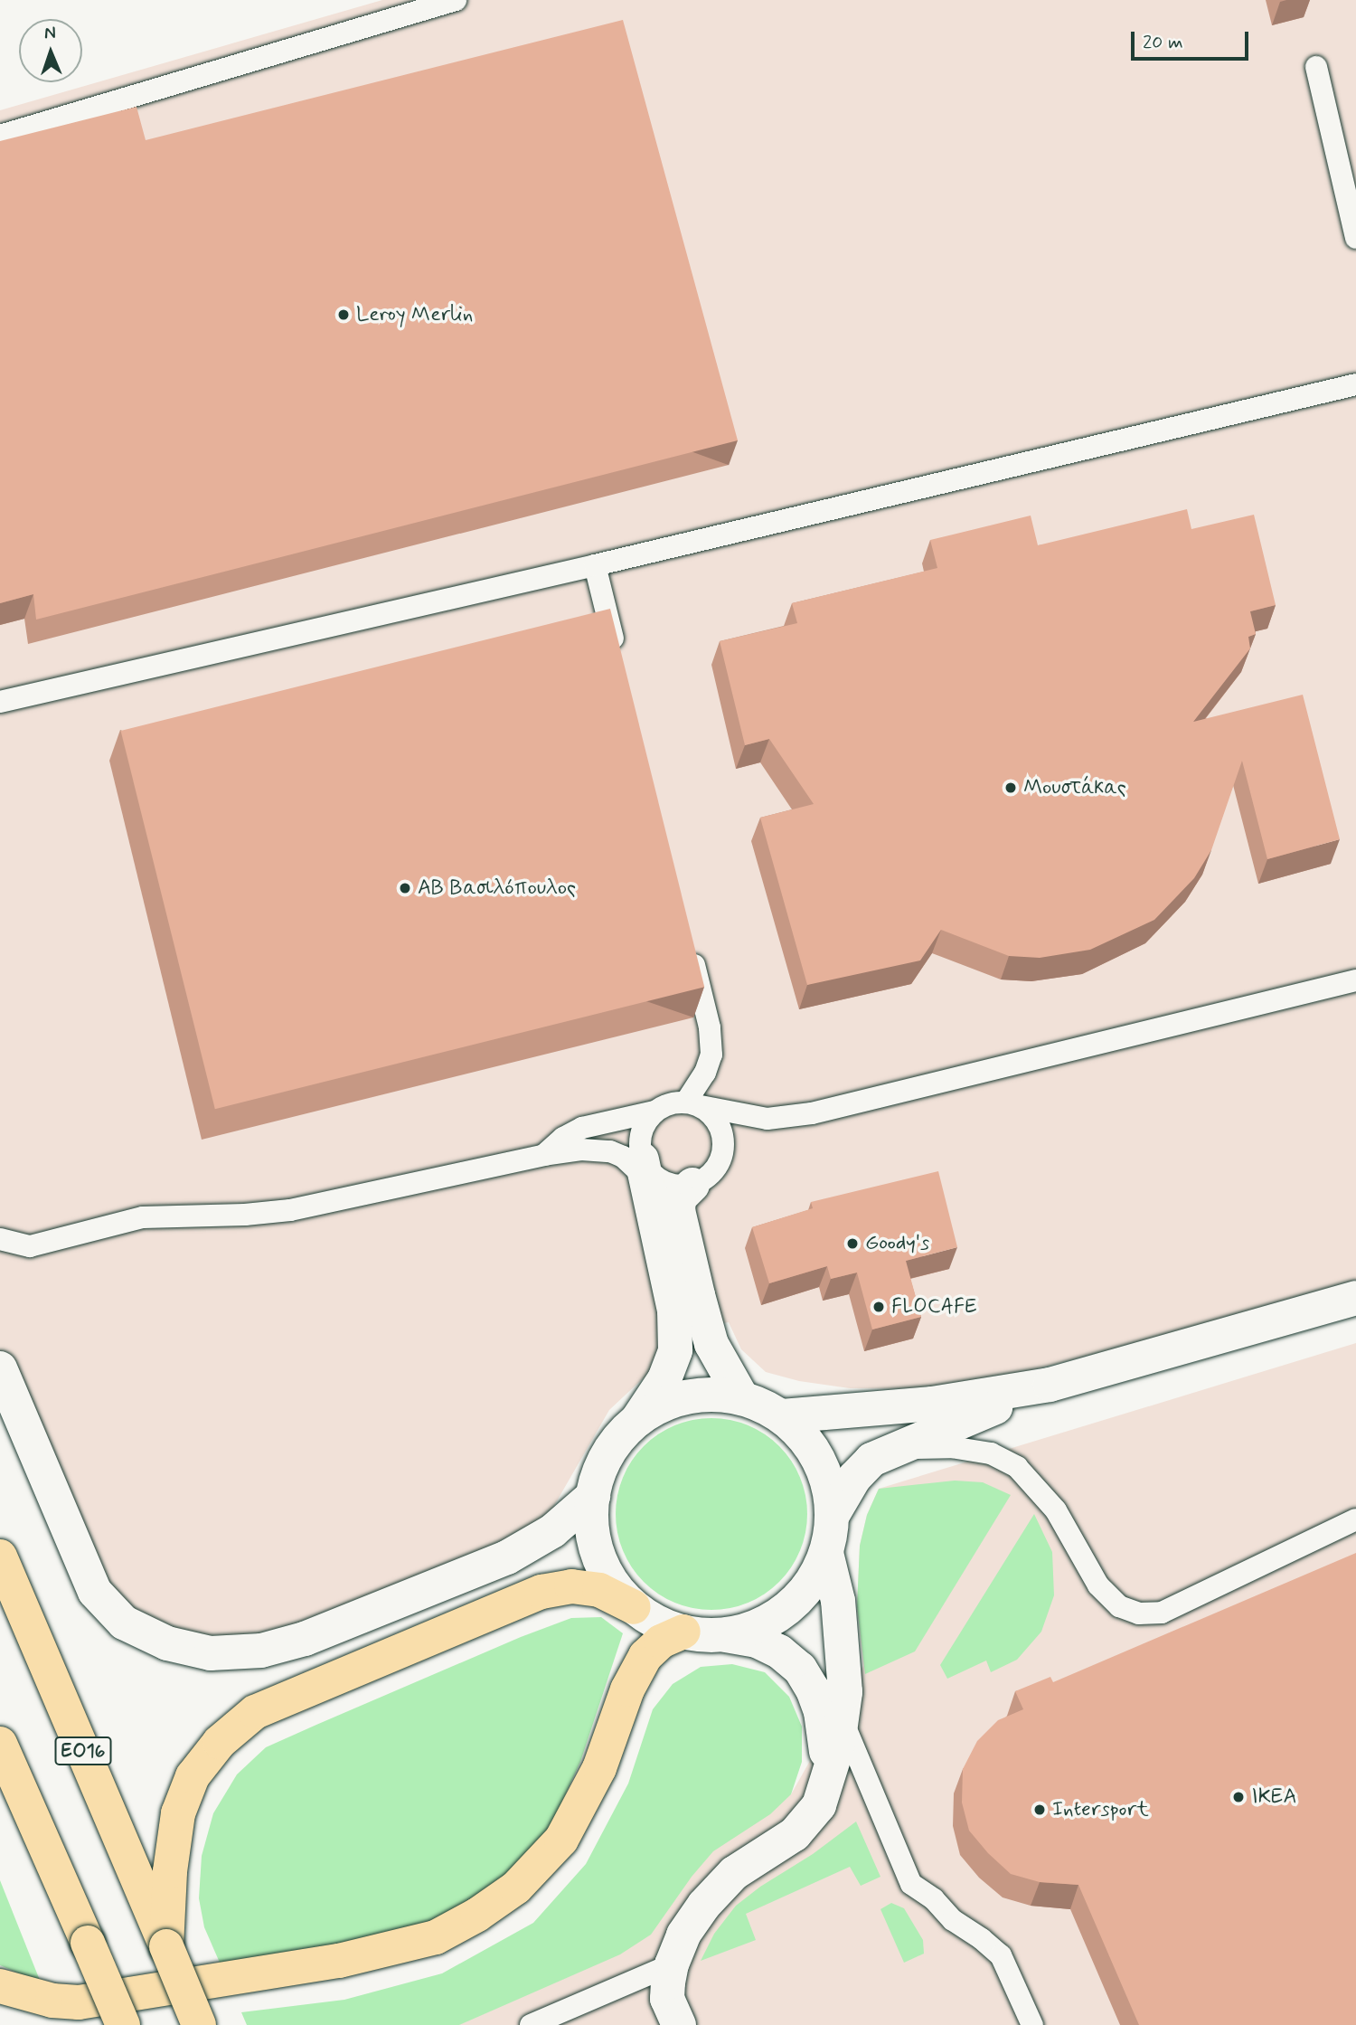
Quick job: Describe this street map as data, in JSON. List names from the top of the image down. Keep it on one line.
{"streets":{"main road":["ΕΟ16"]},"places":["Leroy Merlin","Μουστάκας","ΑΒ Βασιλόπουλος","Goody's","FLOCAFE","ΙΚΕΑ","Intersport"],"scale_bar":"20 m","north":"top"}
